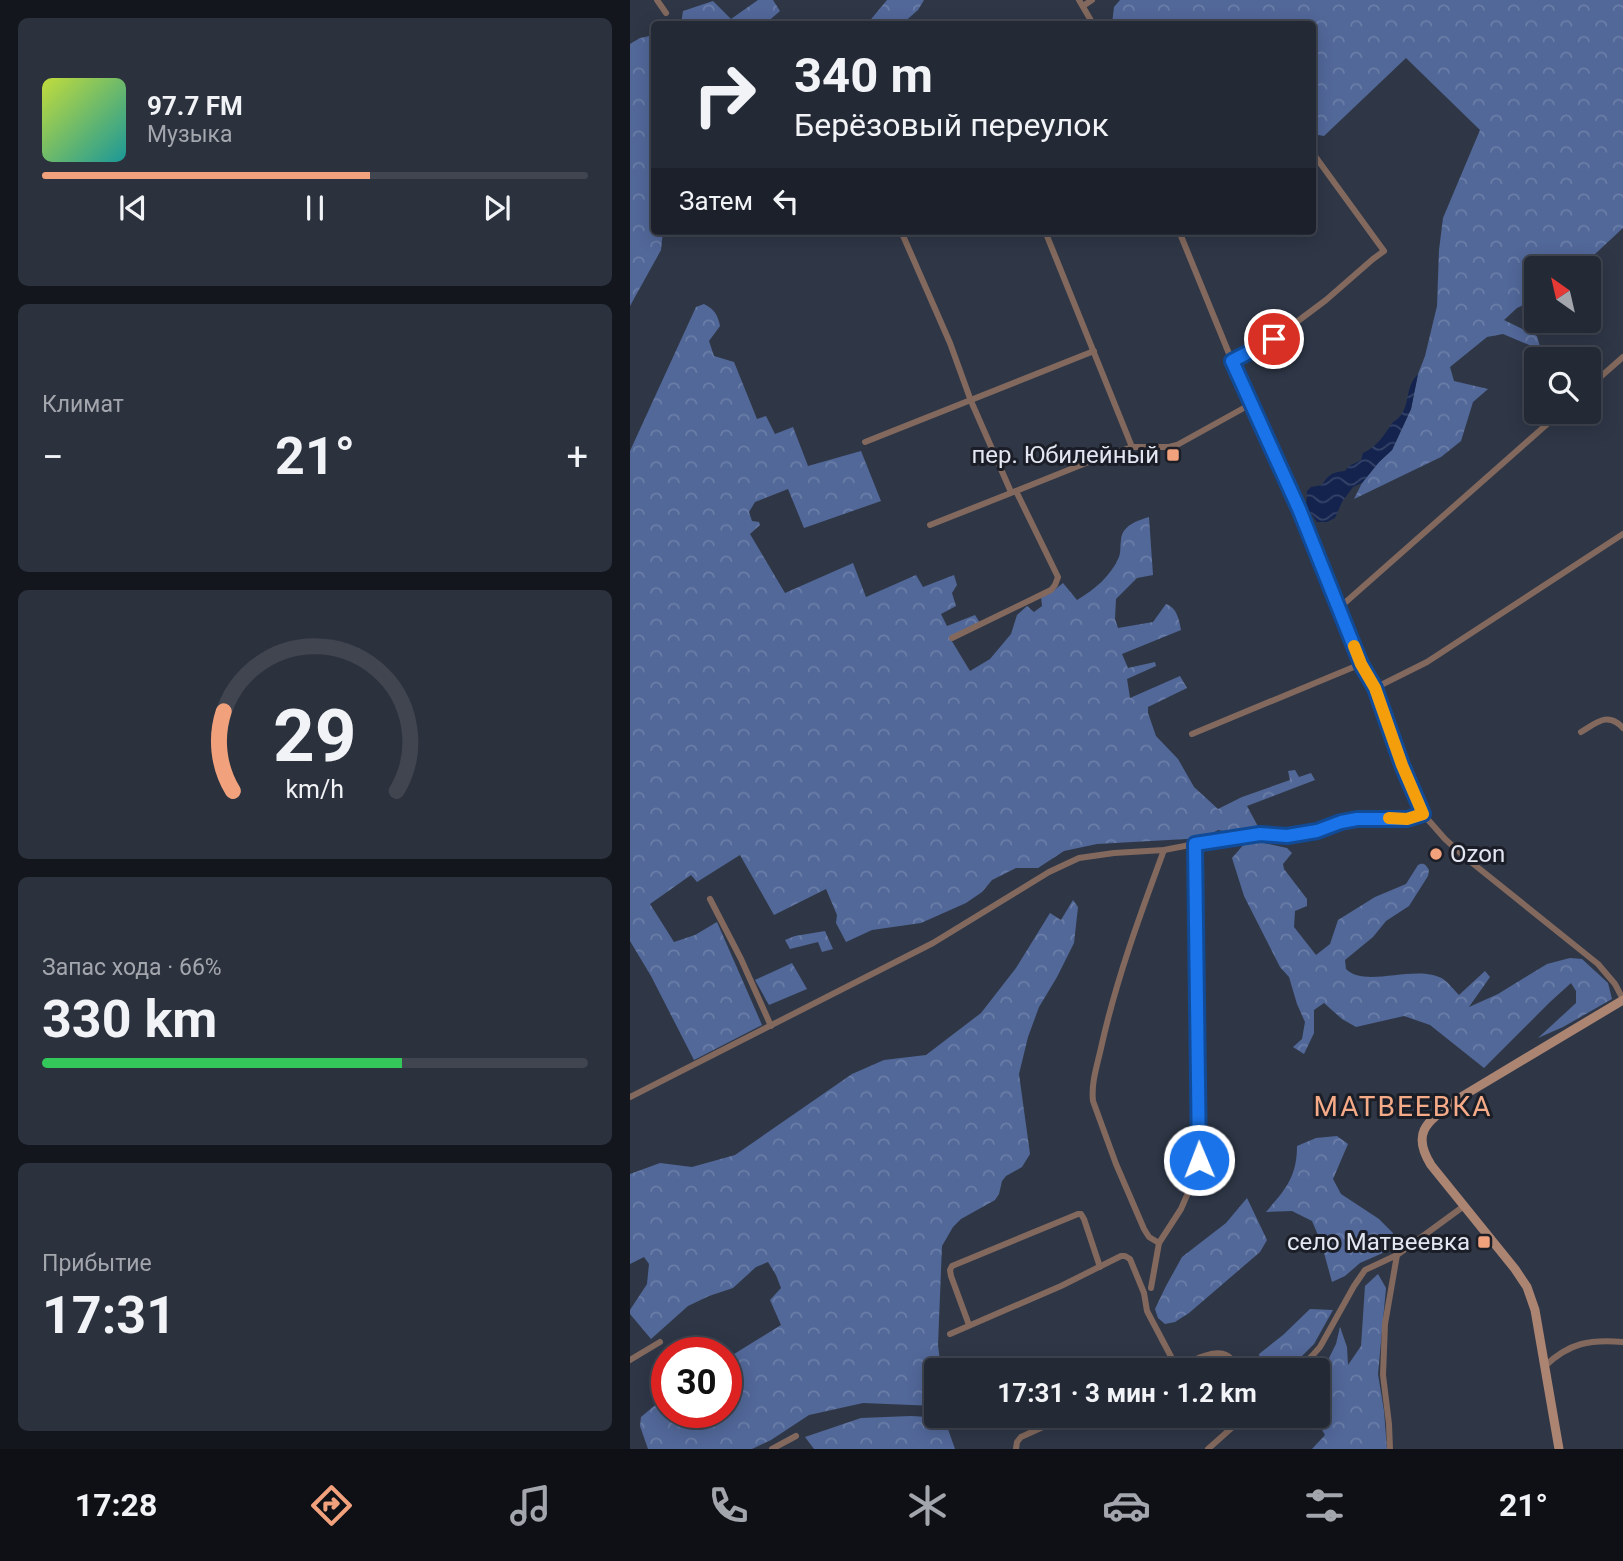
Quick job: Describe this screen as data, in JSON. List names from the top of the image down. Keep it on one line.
{"districts":["МАТВЕЕВКА"],"places":{"transit":["пер. Юбилейный","село Матвеевка"],"other":["Ozon"]},"north":"top left","page":{"turn":["340 m","Берёзовый переулок"],"song":["97.7 FM","Музыка"],"then":"Затем","tile":["Климат",["Запас хода · 66%","330 km"],["Прибытие","17:31"]],"heat":["−","21°","+"],"limit":"30","trip":"17:31 · 3 мин · 1.2 km","tabs":["17:28","21°"],"gauge":["29","km/h"]}}
